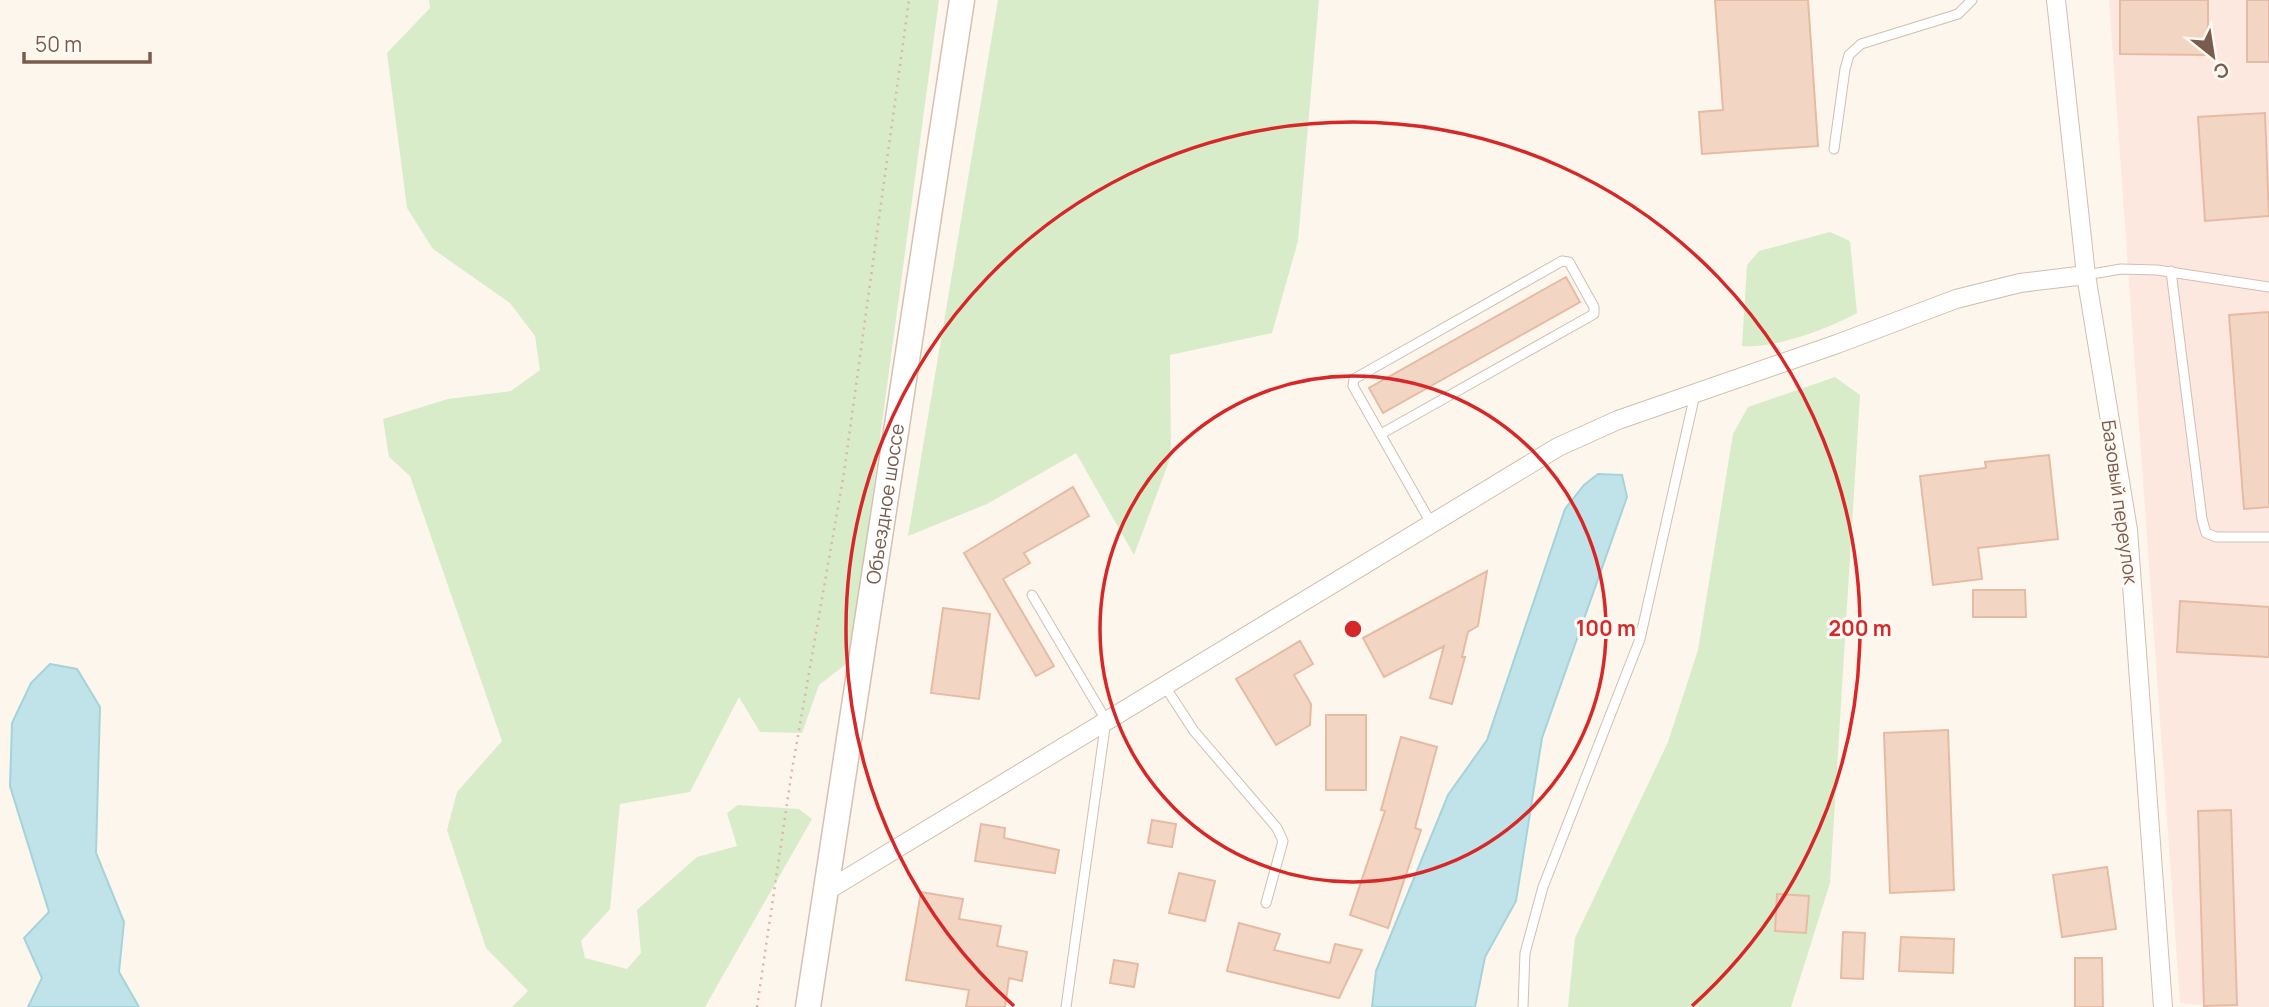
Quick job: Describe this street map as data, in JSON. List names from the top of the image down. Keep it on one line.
{"streets":{"main road":["Объездное шоссе"],"street":["Базовый переулок"]},"scale_bar":"50 m","north":"bottom right","rings":["100 m","200 m"]}
